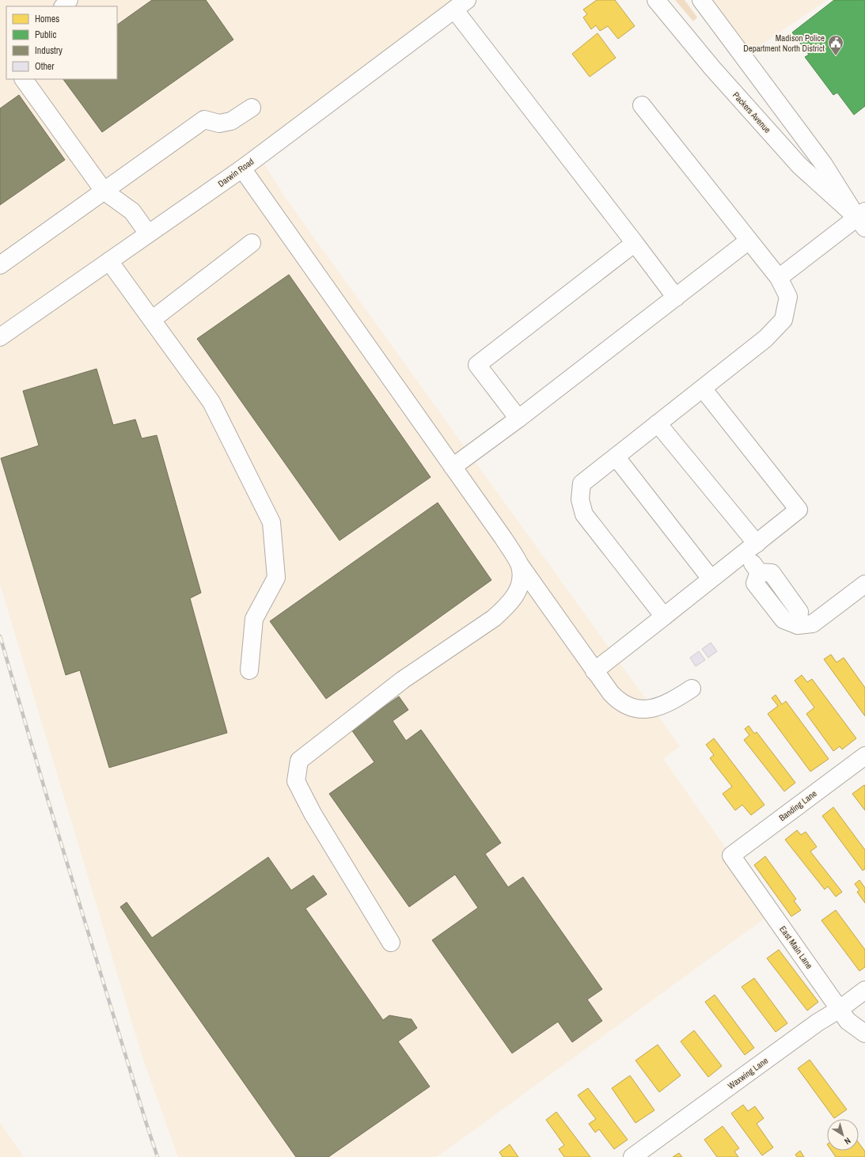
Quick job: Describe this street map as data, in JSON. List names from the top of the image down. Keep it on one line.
{"streets":{"street":["Packers Avenue","Darwin Road","Banding Lane","East Main Lane","Waxwing Lane"]},"crossings":[["Banding Lane","East Main Lane"],["East Main Lane","Waxwing Lane"]],"places":{"public building":["Madison Police Department North District"]},"legend":["Homes","Public","Industry","Other"],"north":"bottom right"}
